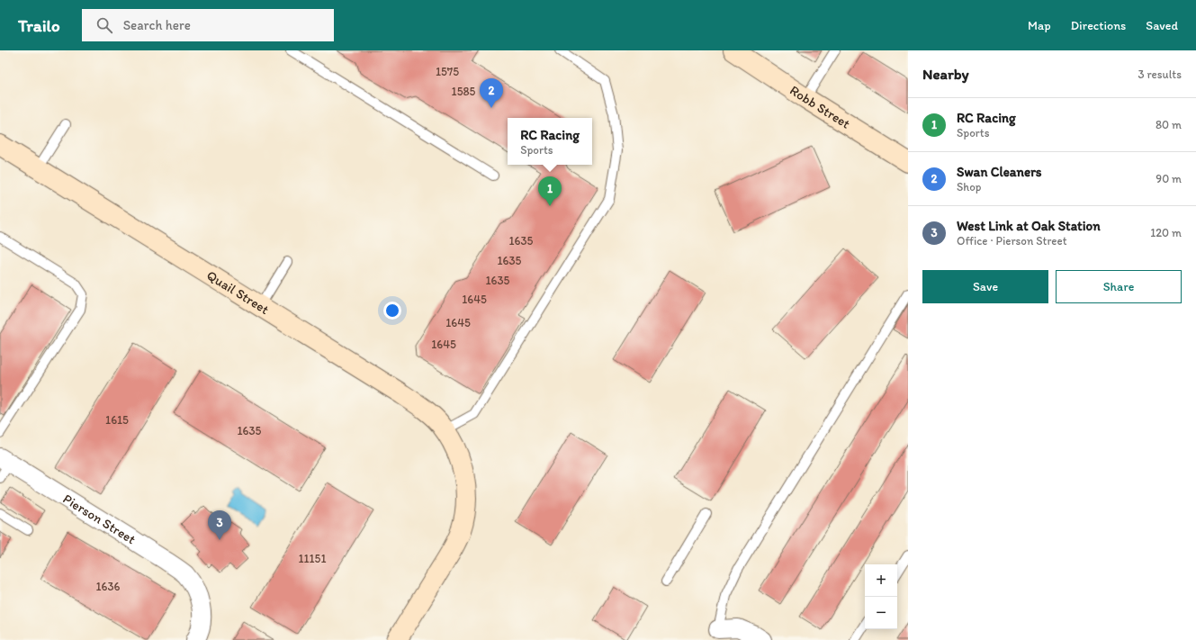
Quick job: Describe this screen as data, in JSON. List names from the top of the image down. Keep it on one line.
{"streets":{"street":["Robb Street","Quail Street","Pierson Street"]},"house_numbers":["1575","1585","1635","1635","1635","1645","1645","1645","1615","1635","11151","1636"],"page":{"header":"Trailo","search":"Search here","nav":["Map","Directions","Saved"],"heading":["Nearby","3 results"],"pins":["2","1","3"],"list":[{"mark":"1","name":"RC Racing","note":"Sports","value":"80 m"},{"mark":"2","name":"Swan Cleaners","note":"Shop","value":"90 m"},{"mark":"3","name":"West Link at Oak Station","note":"Office · Pierson Street","value":"120 m"}],"popup":["RC Racing","Sports"],"buttons":["Save","Share"],"map_buttons":["+","−"]}}
